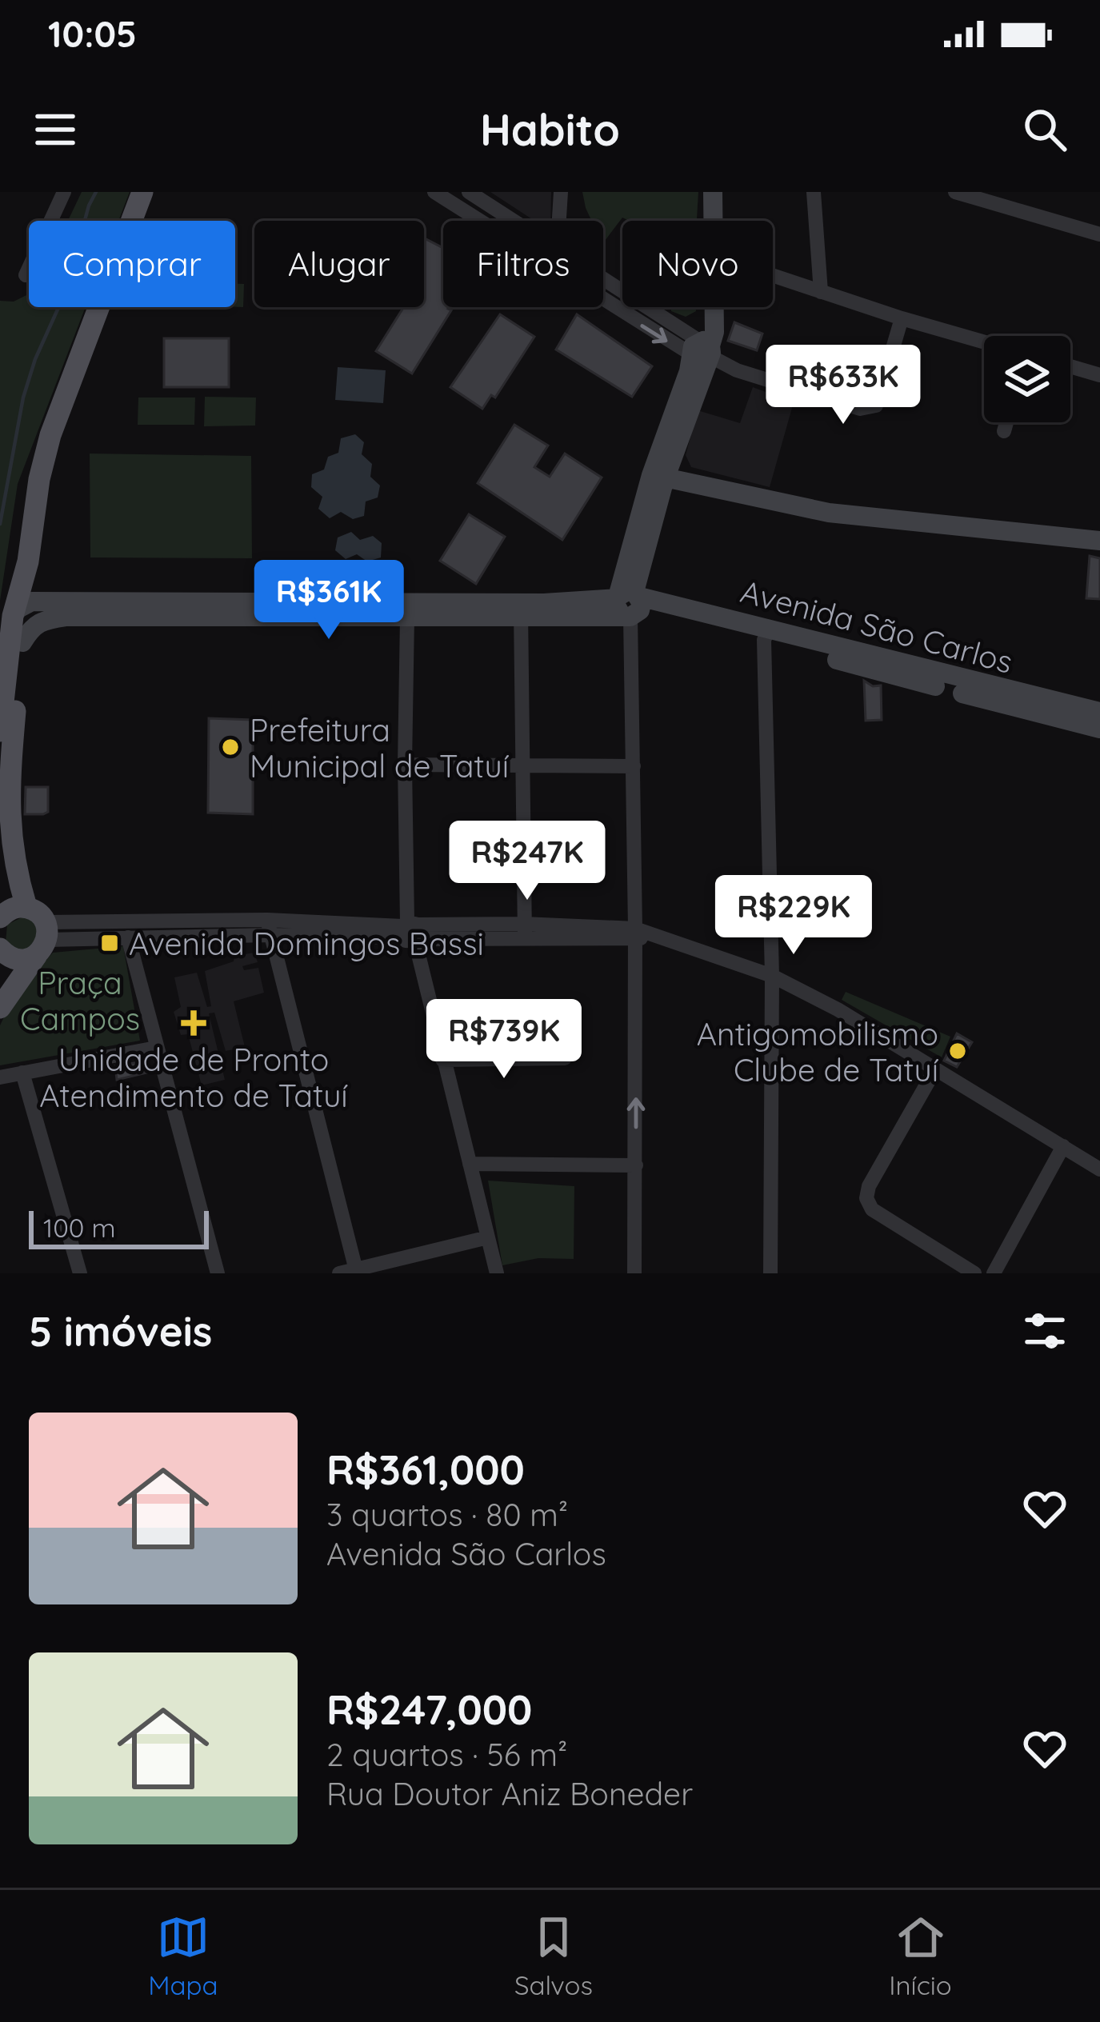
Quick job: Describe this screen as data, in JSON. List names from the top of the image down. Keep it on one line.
{"streets":{"main road":["Avenida São Carlos"]},"parks":["Praça Campos"],"places":{"other":["Prefeitura Municipal de Tatuí","Antigomobilismo Clube de Tatuí"],"transit":["Avenida Domingos Bassi"],"health":["Unidade de Pronto Atendimento de Tatuí"]},"scale_bar":"100 m","page":{"status":"10:05","header":"Habito","chip":["Comprar","Alugar","Filtros","Novo"],"price":["R$633K","R$361K","R$247K","R$229K","R$739K"],"scale":"100 m","heading":"5 imóveis","list":[{"name":"R$361,000","note":"3 quartos · 80 m² · Avenida São Carlos"},{"name":"R$247,000","note":"2 quartos · 56 m² · Rua Doutor Aniz Boneder"}],"tabs":["Mapa","Salvos","Início"]}}
